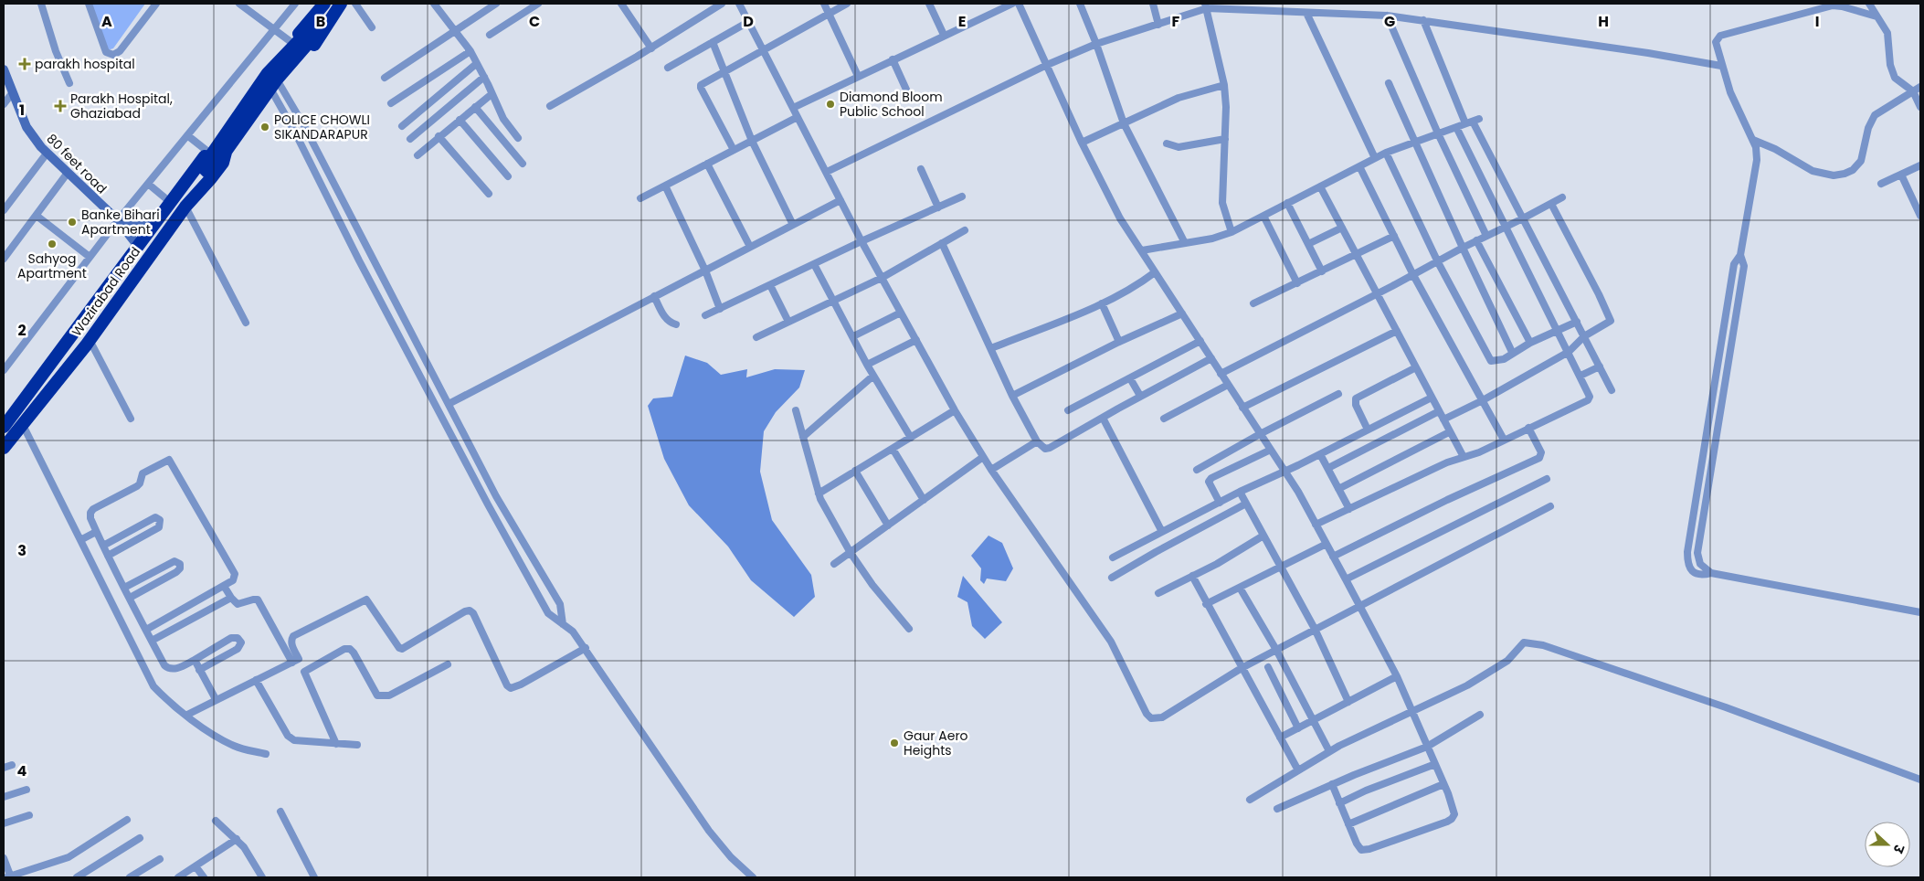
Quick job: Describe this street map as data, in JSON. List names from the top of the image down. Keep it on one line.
{"streets":{"highway":["Wazirabad Road"],"street":["80 feet road"]},"places":{"health":["parakh hospital","Parakh Hospital, Ghaziabad"],"other":["Diamond Bloom Public School","POLICE CHOWLI SIKANDARAPUR","Banke Bihari Apartment","Sahyog Apartment","Gaur Aero Heights"]},"north":"right","grid":{"columns":["A","B","C","D","E","F","G","H","I"],"rows":["1","2","3","4"]}}
